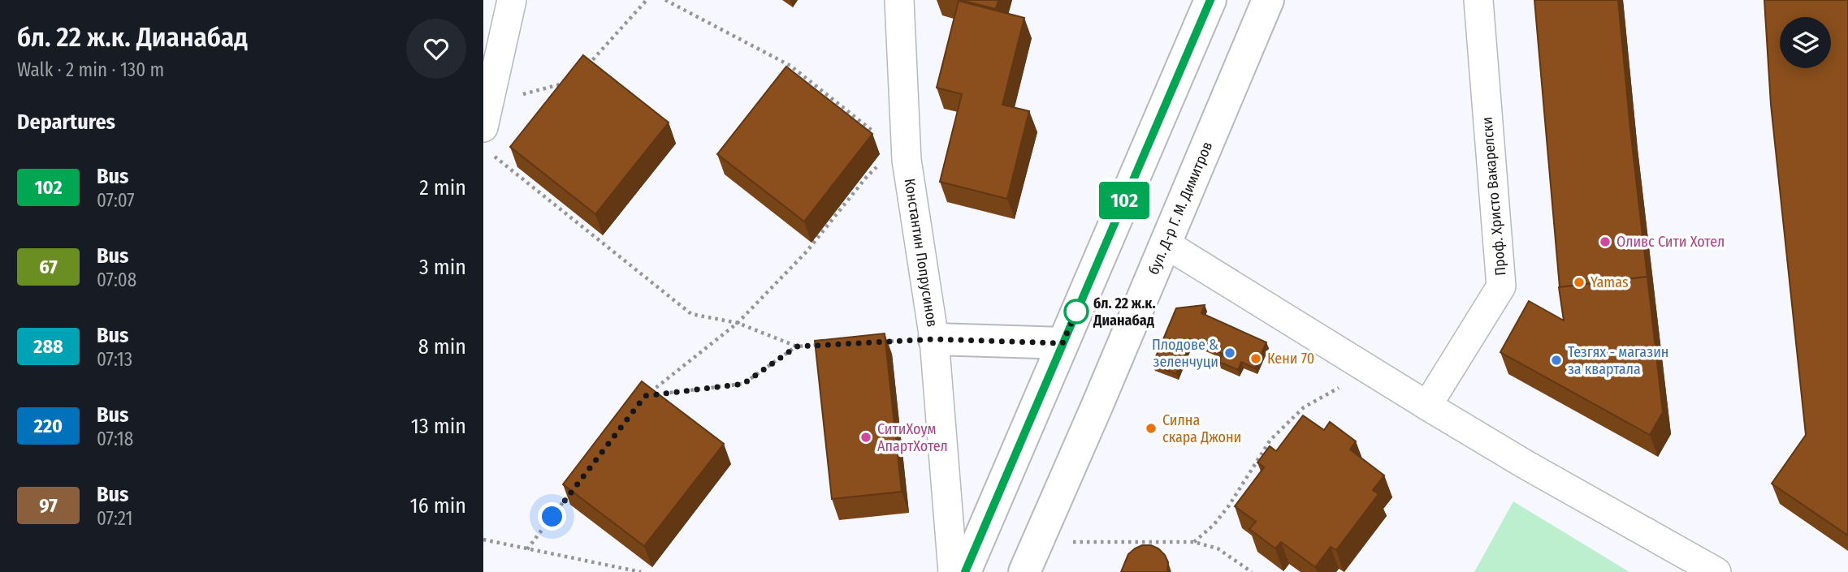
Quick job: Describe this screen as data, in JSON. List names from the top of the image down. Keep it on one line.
{"streets":{"main road":["бул. Д-р Г. М. Димитров"],"street":["Проф. Христо Вакарелски","Константин Попрусинов"]},"places":["Оливс Сити Хотел","Yamas","бл. 22 ж.к. Дианабад","Плодове & зеленчуци","Кени 70","Тезгях - магазин за квартала","Силна скара Джони","СитиХоум АпартХотел"],"lines":["bus line 102"],"page":{"heading":[["бл. 22 ж.к. Дианабад","Walk · 2 min · 130 m"],"Departures"],"on_map":"102","list":[{"mark":"102","name":"Bus","note":"07:07","value":"2 min"},{"mark":"67","name":"Bus","note":"07:08","value":"3 min"},{"mark":"288","name":"Bus","note":"07:13","value":"8 min"},{"mark":"220","name":"Bus","note":"07:18","value":"13 min"},{"mark":"97","name":"Bus","note":"07:21","value":"16 min"}]}}
